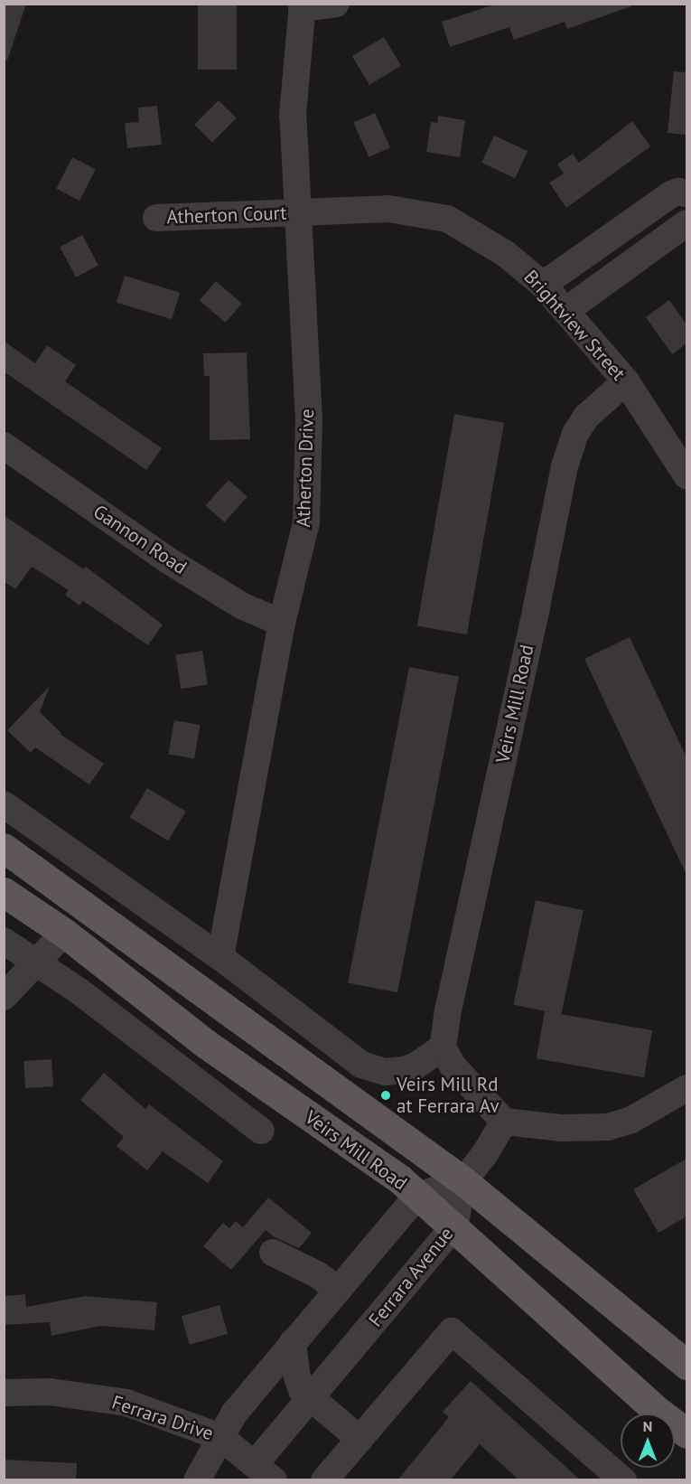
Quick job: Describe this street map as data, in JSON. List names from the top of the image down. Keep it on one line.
{"streets":{"main road":["Veirs Mill Road"],"street":["Atherton Court","Brightview Street","Atherton Drive","Gannon Road","Ferrara Avenue","Ferrara Drive"]},"crossings":[["Atherton Court","Brightview Street"],["Atherton Court","Atherton Drive"],["Brightview Street","Atherton Drive"],["Brightview Street","Veirs Mill Road"],["Atherton Drive","Gannon Road"],["Veirs Mill Road","Ferrara Avenue"],["Ferrara Avenue","Ferrara Drive"]],"places":["Veirs Mill Rd at Ferrara Av"],"north":"top"}
